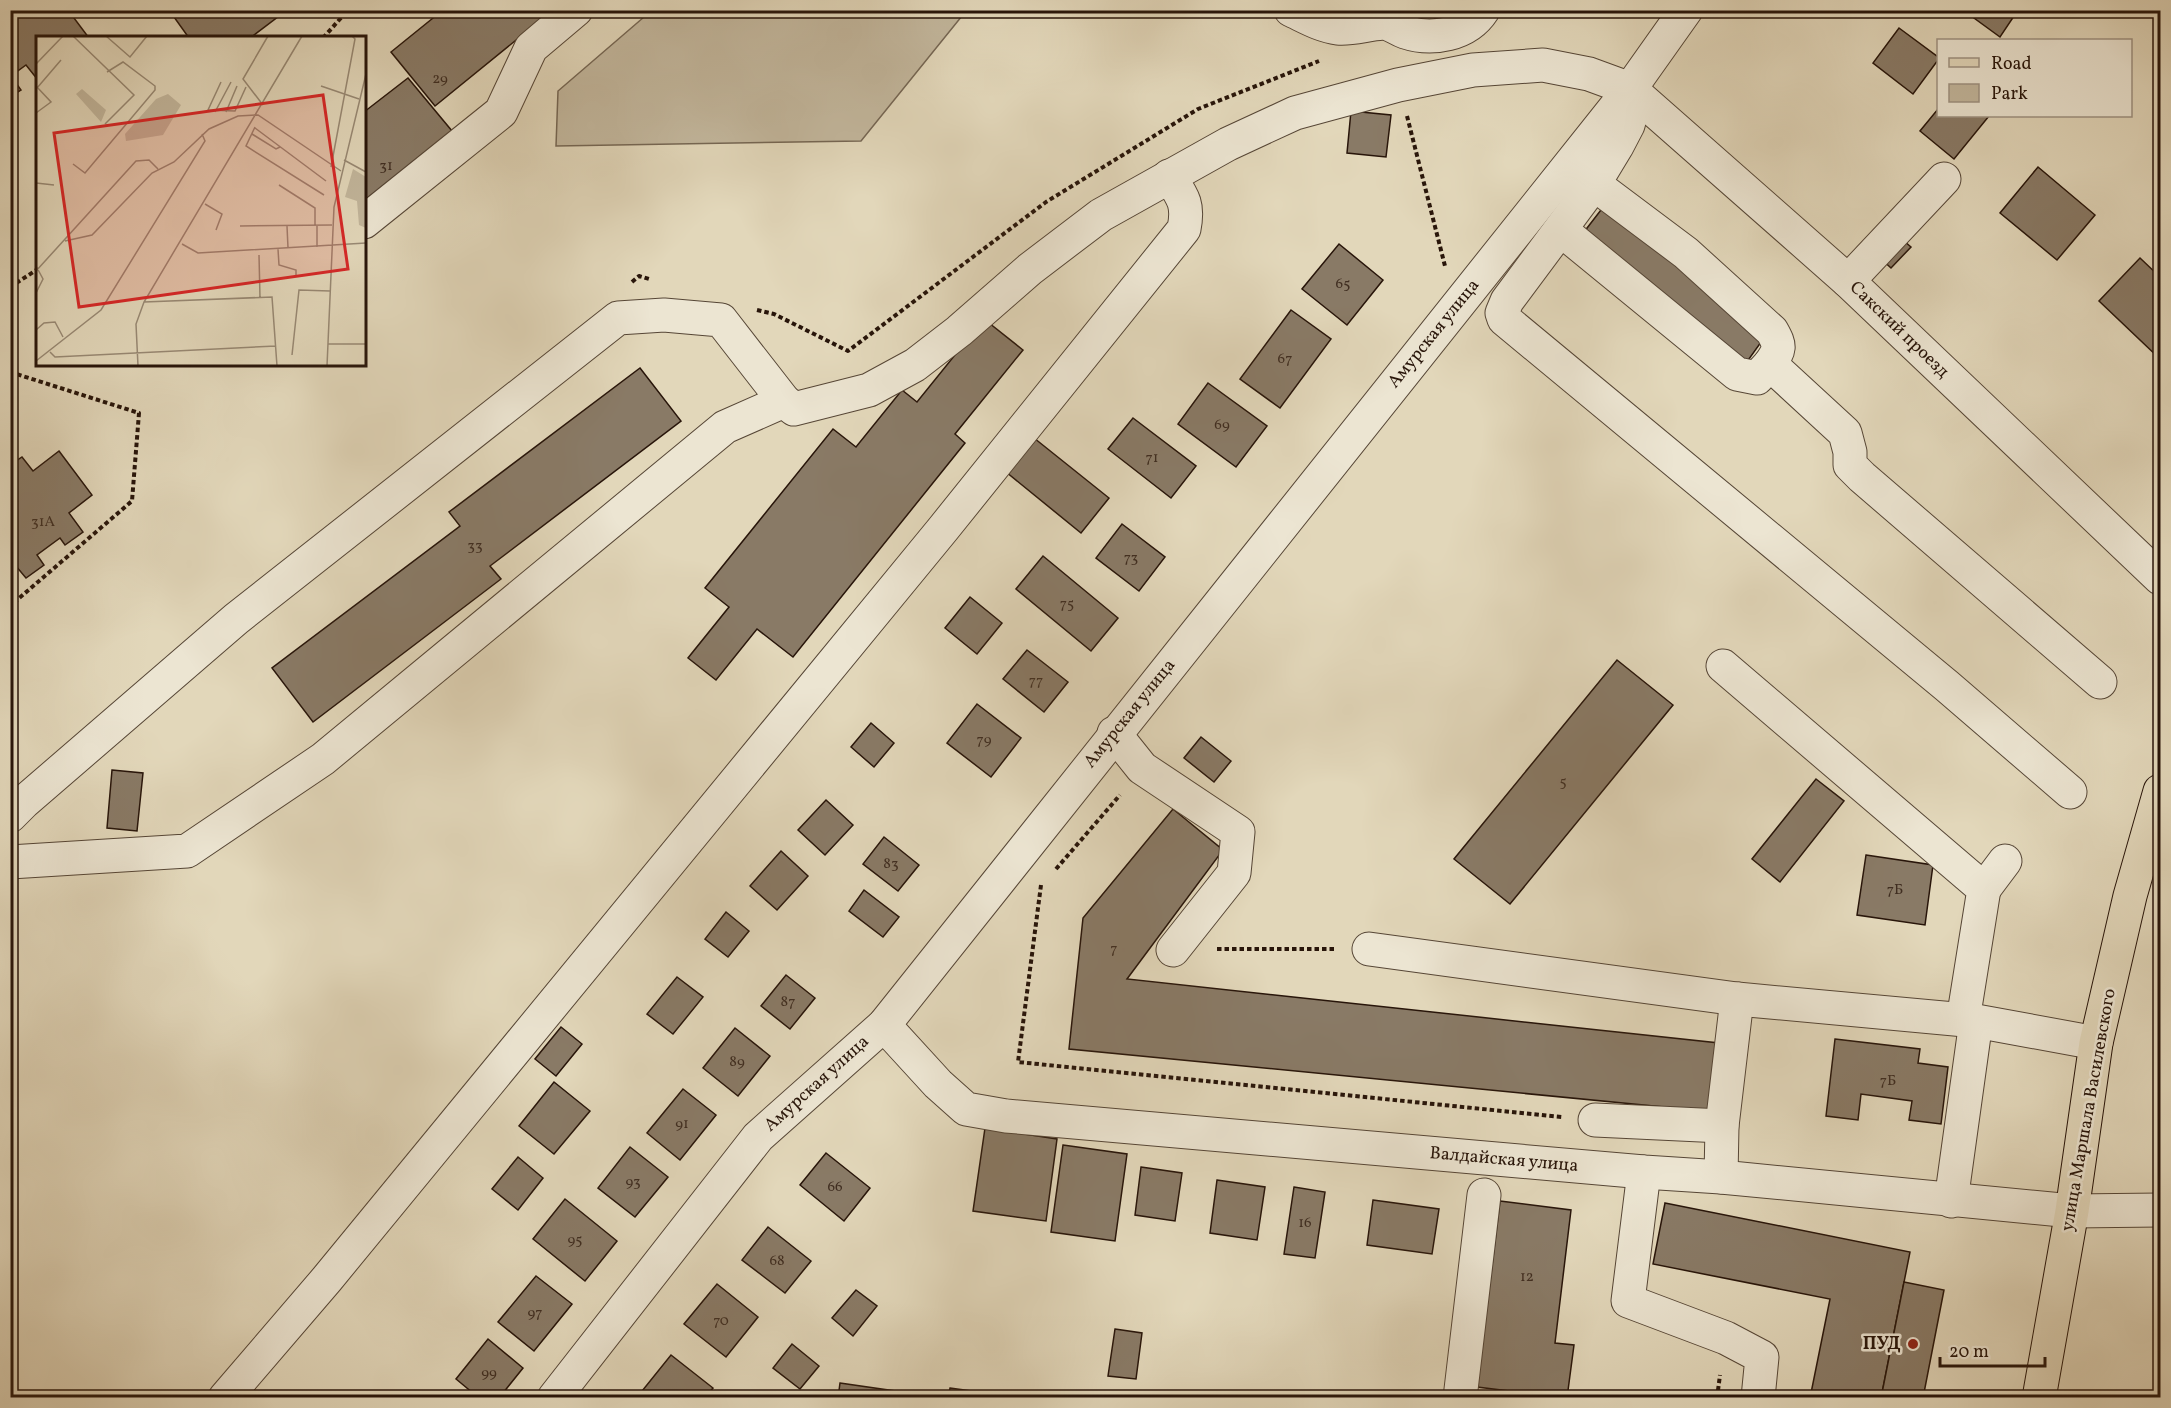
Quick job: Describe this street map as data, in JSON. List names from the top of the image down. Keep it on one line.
{"streets":{"main road":["улица Маршала Василевского"],"street":["Сакский проезд","Амурская улица","Валдайская улица"]},"crossings":[["Сакский проезд","Амурская улица"],["Амурская улица","Валдайская улица"],["улица Маршала Василевского","Валдайская улица"]],"places":["ПУД"],"house_numbers":["29","31","65","67","69","71","31А","33","73","75","77","79","5","83","7Б","7","87","89","7Б","91","93","66","16","95","68","12","97","70","99"],"legend":["Road","Park"],"scale_bar":"20 m"}
